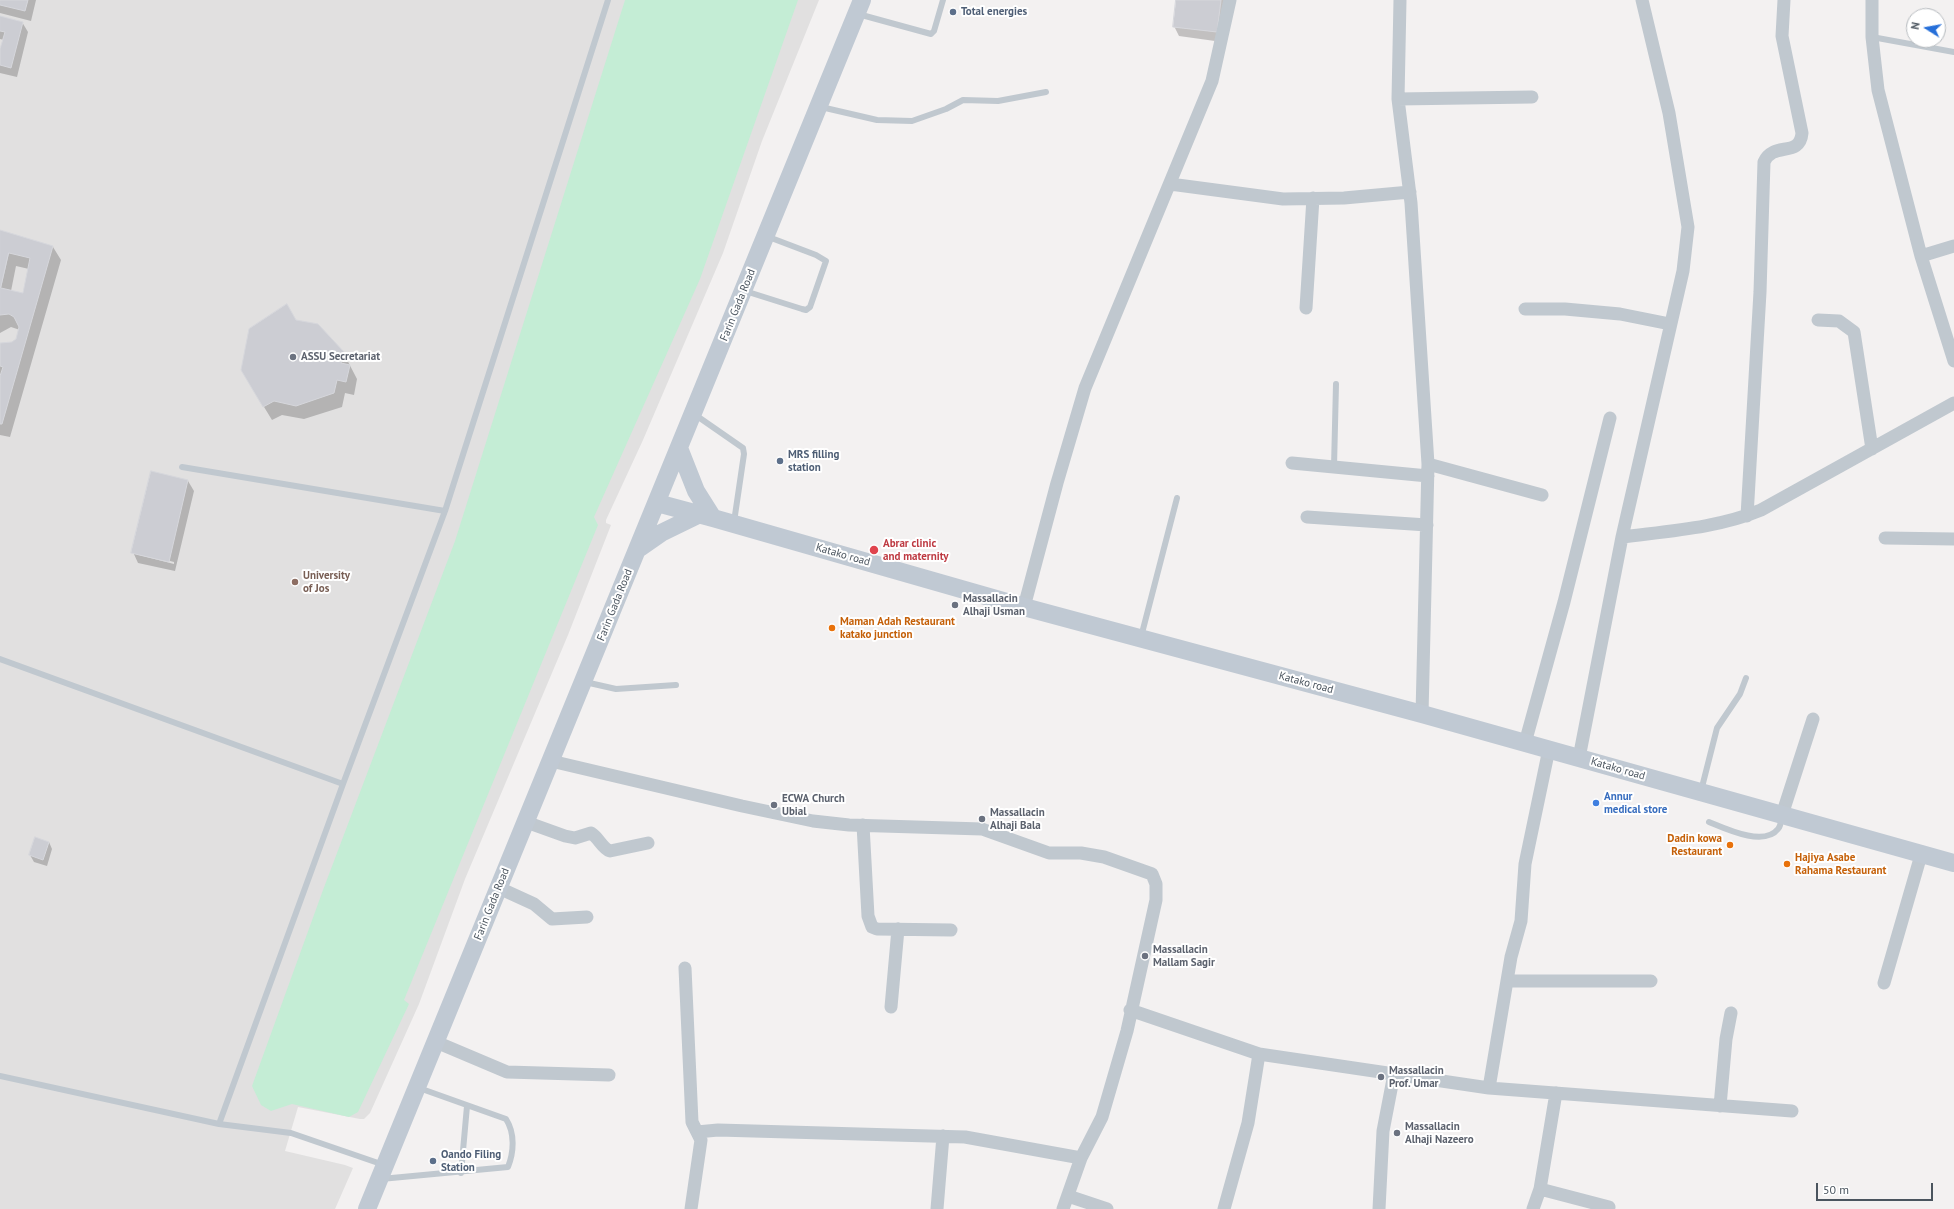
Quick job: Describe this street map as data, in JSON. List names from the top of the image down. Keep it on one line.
{"streets":{"main road":["Farin Gada Road","Katako road"]},"crossings":[["Farin Gada Road","Katako road"]],"places":["Total energies","ASSU Secretariat","MRS filling station","Abrar clinic and maternity","University of Jos","Massallacin Alhaji Usman","Maman Adah Restaurant katako junction","Annur medical store","ECWA Church Ubial","Massallacin Alhaji Bala","Dadin kowa Restaurant","Hajiya Asabe Rahama Restaurant","Massallacin Mallam Sagir","Massallacin Prof. Umar","Massallacin Alhaji Nazeero","Oando Filing Station"],"scale_bar":"50 m","north":"left"}
